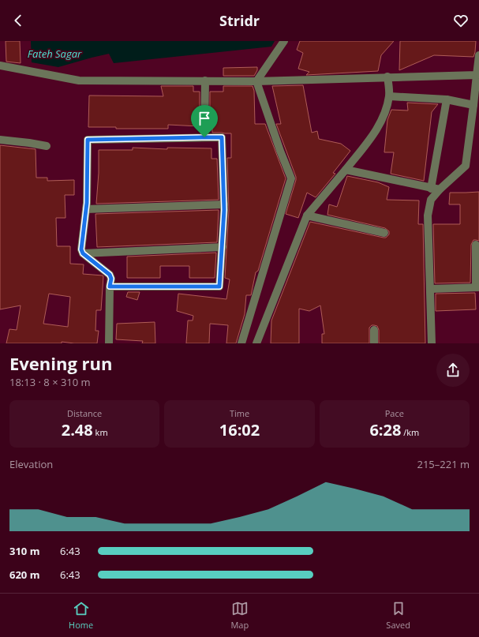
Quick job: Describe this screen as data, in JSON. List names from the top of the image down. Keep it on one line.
{"water":["Fateh Sagar"],"page":{"header":"Stridr","heading":["Evening run","18:13 · 8 × 310 m"],"stats":[["Distance","2.48 km"],["Time","16:02"],["Pace","6:28 /km"]],"chart":["Elevation","215–221 m"],"list":[{"name":"310 m","note":"6:43"},{"name":"620 m","note":"6:43"}],"tabs":["Home","Map","Saved"]}}
